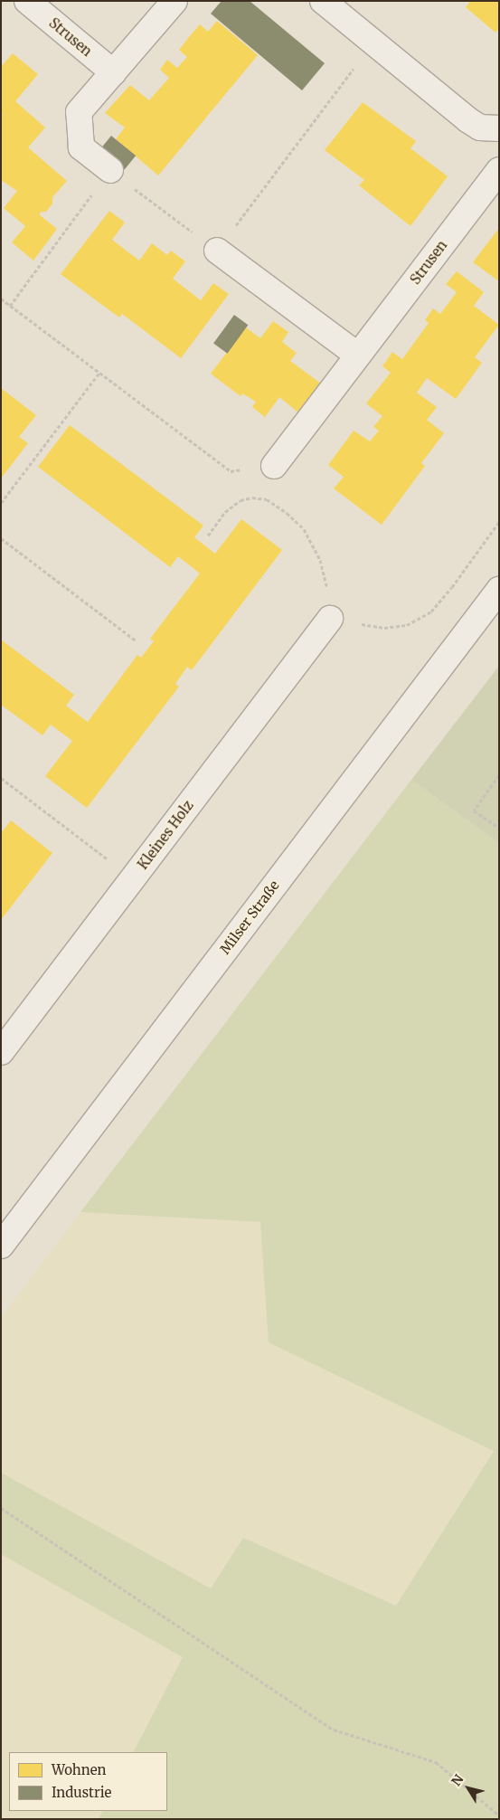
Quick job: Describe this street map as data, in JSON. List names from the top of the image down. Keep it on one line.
{"streets":{"street":["Strusen","Kleines Holz","Milser Straße"]},"legend":["Wohnen","Industrie"],"north":"top left"}
